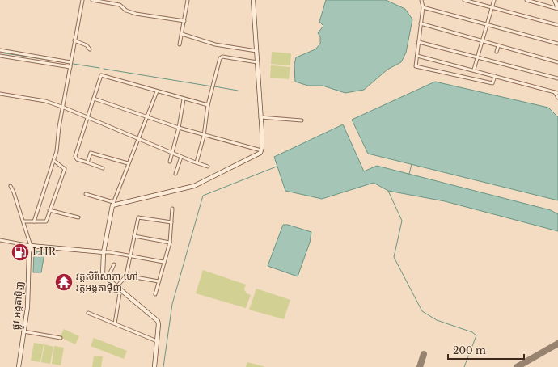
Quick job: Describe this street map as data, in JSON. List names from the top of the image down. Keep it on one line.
{"streets":{"street":["ផ្លូវ អង្តតាម៉ិញ"]},"places":{"fuel station":["LHR"],"temple":["វត្តសិរីសោភា ហៅ វត្តអង្តតាម៉ិញ"]},"scale_bar":"200 m"}
